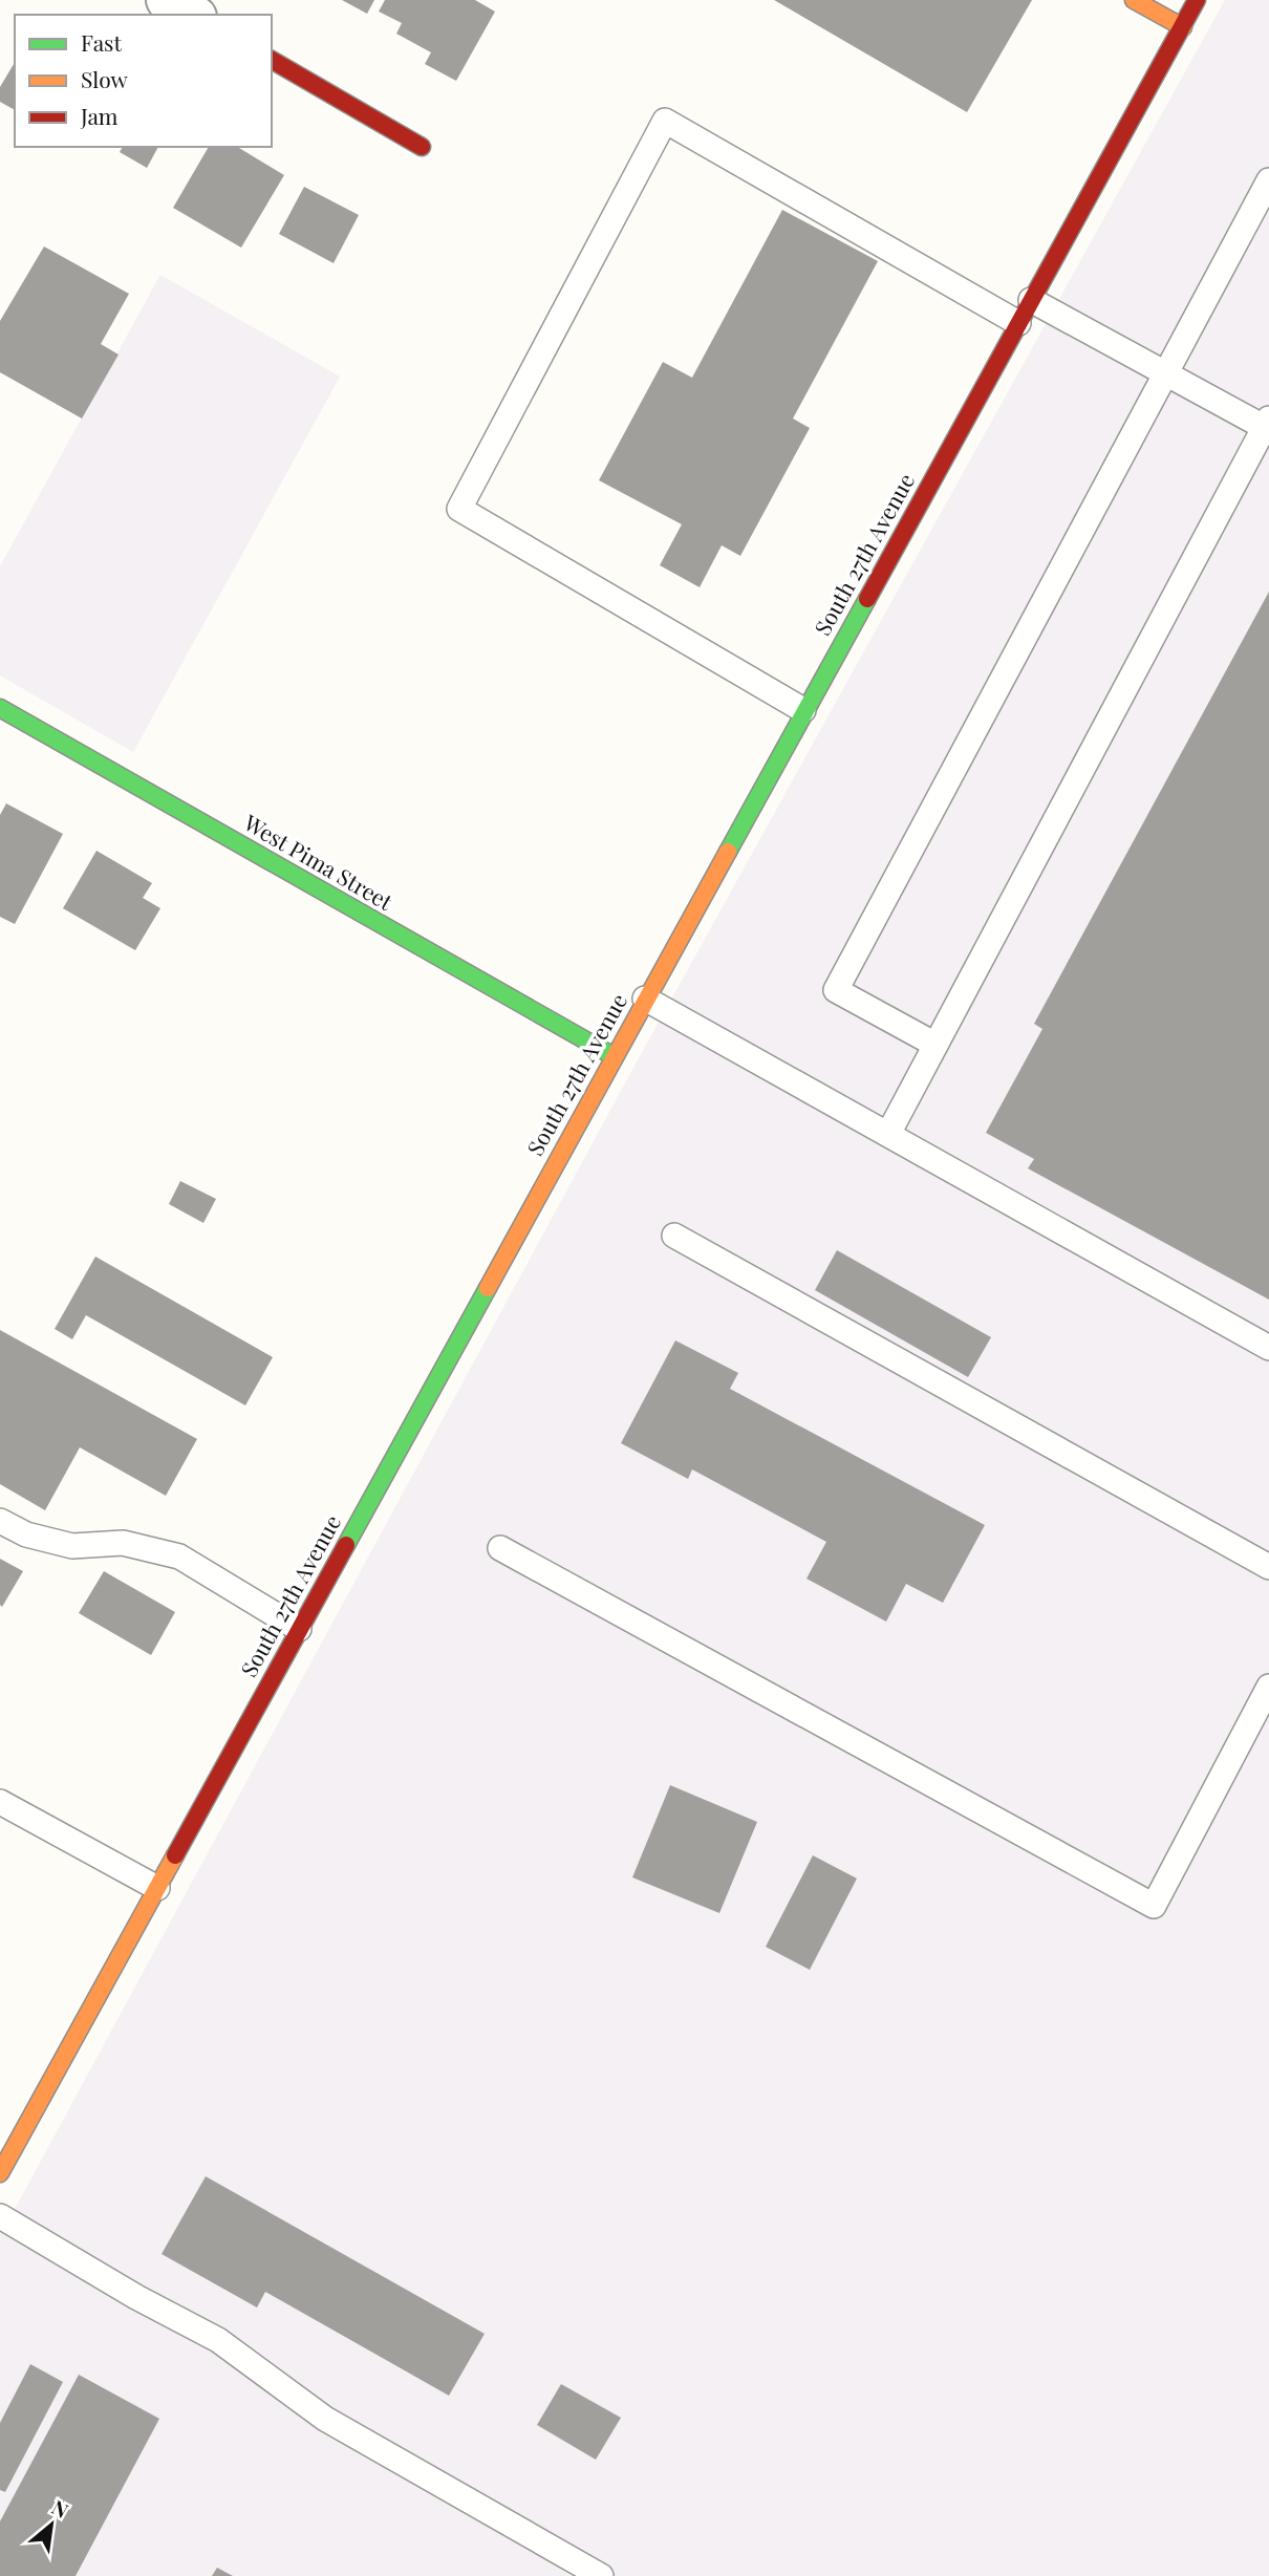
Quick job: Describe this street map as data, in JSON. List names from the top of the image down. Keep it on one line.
{"streets":{"main road":["South 27th Avenue","West Pima Street"]},"crossings":[["South 27th Avenue","West Pima Street"]],"legend":["Fast","Slow","Jam"],"north":"top right"}
